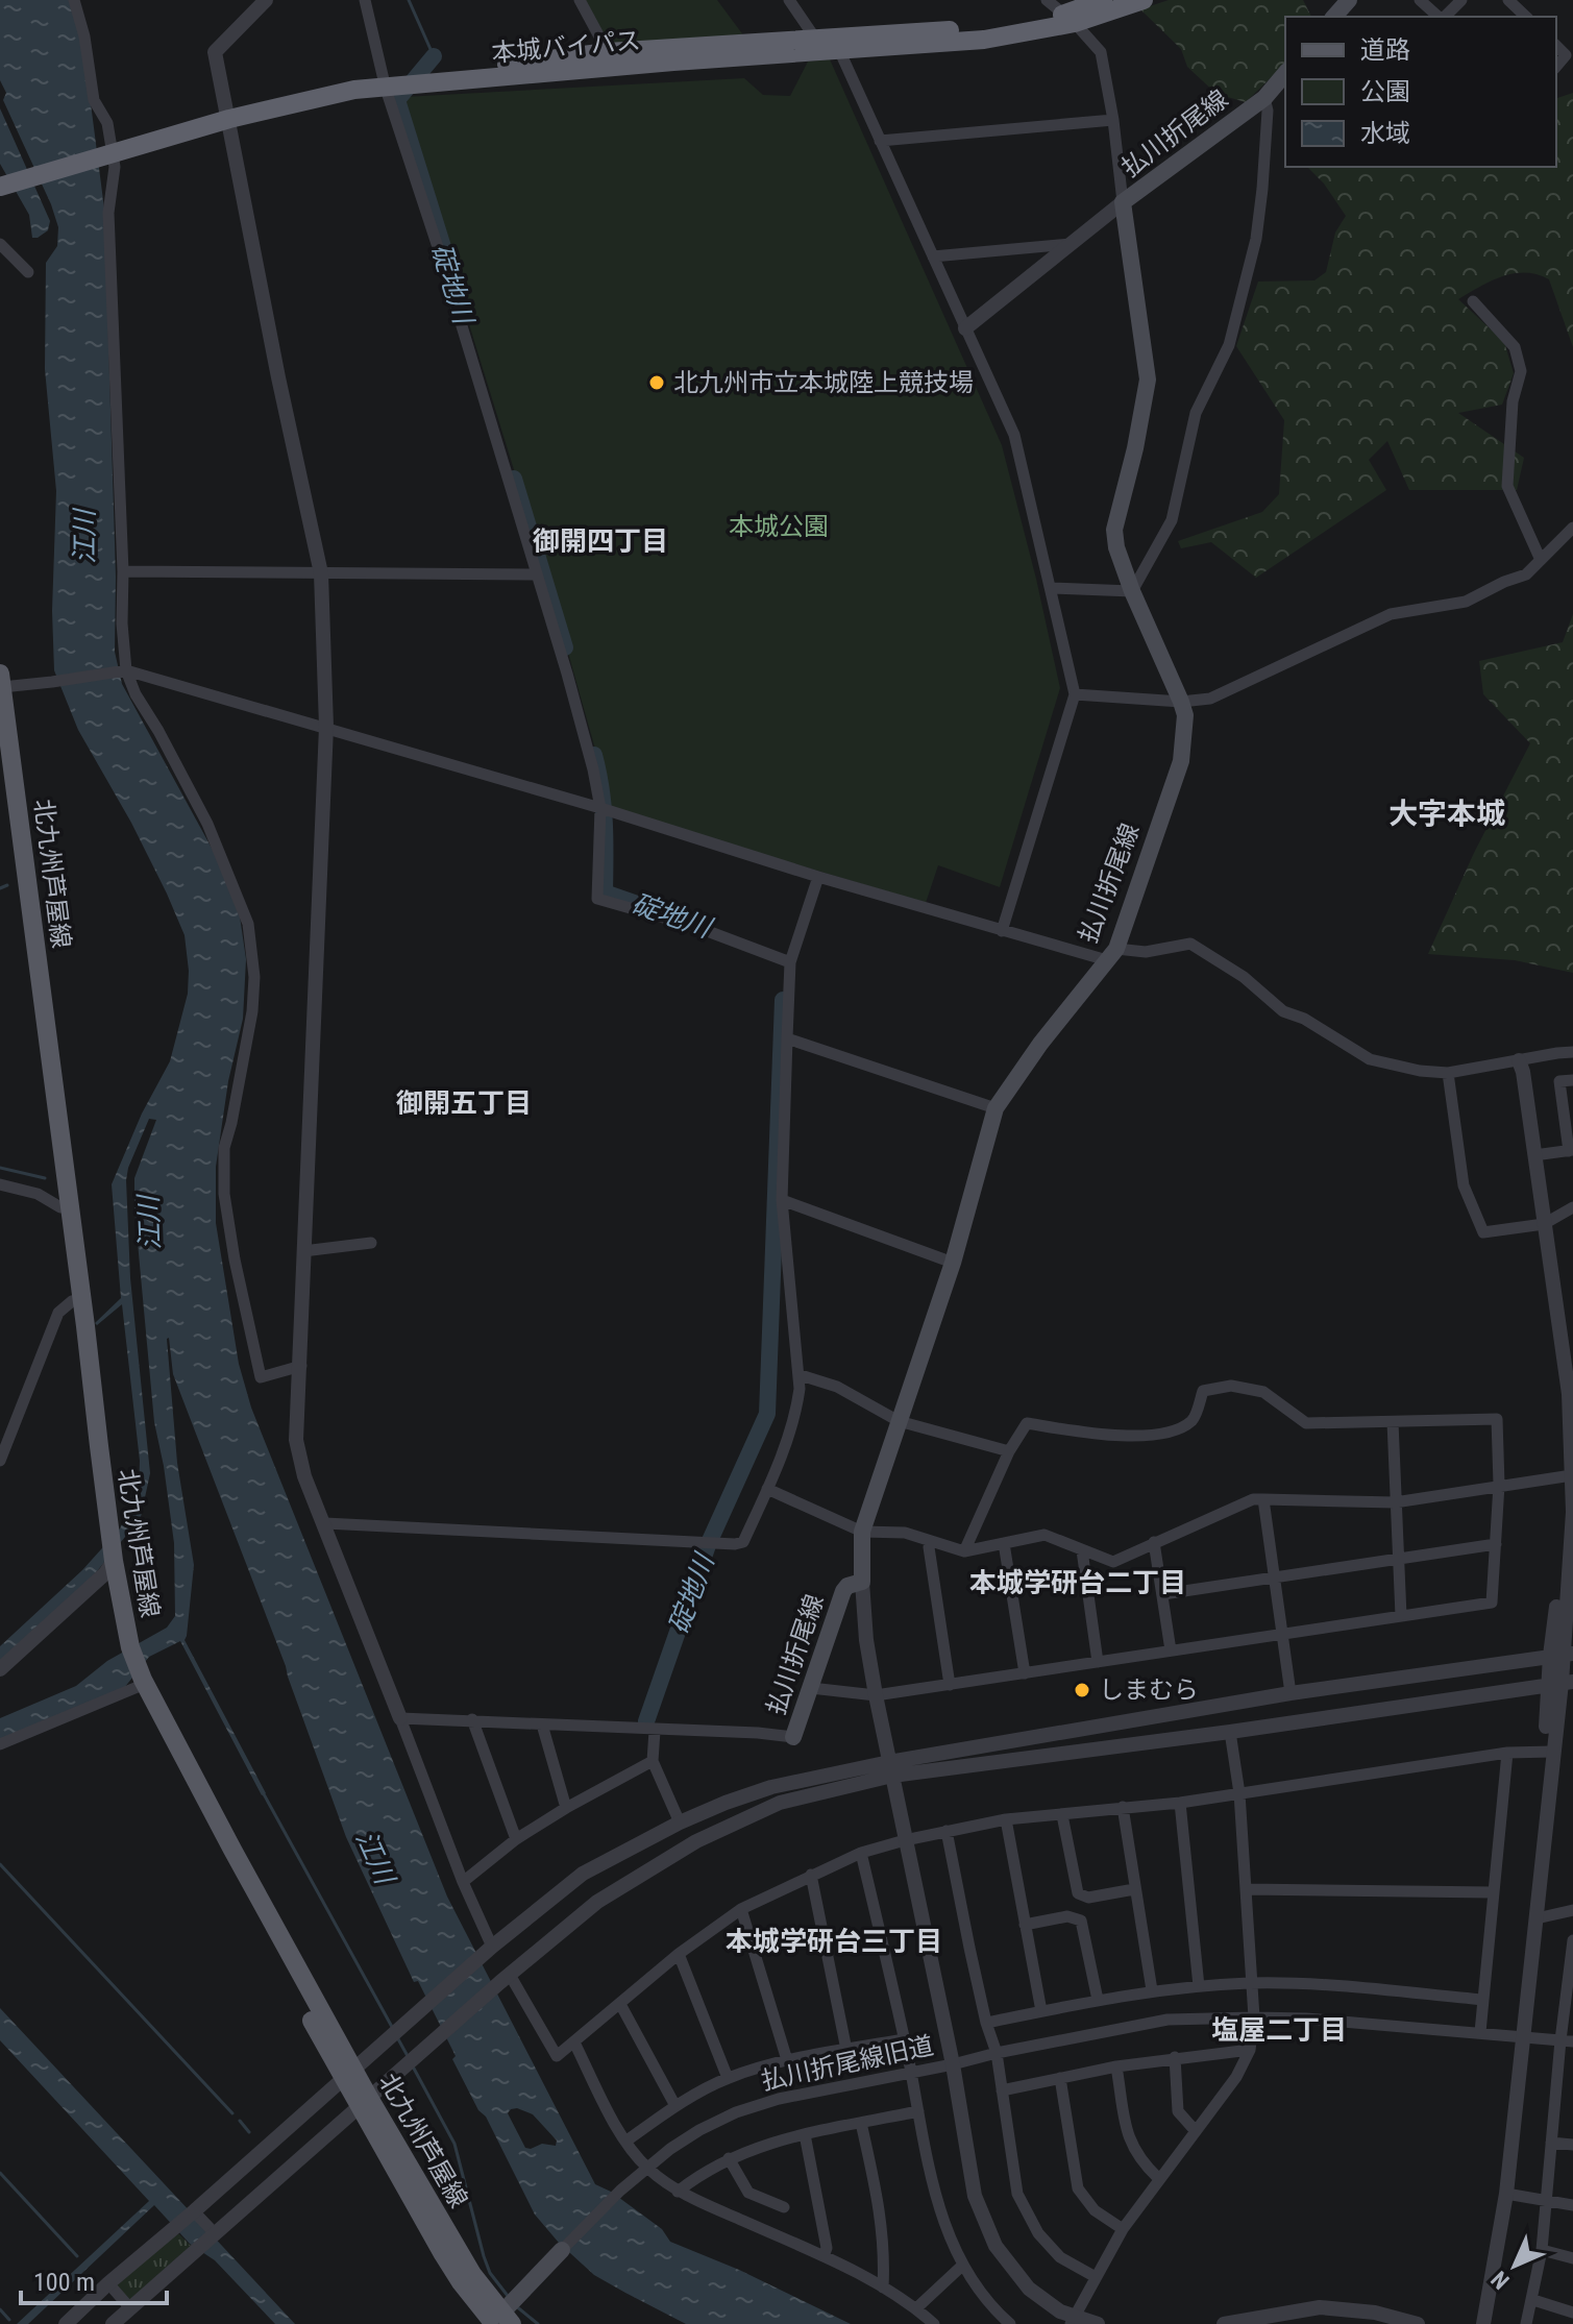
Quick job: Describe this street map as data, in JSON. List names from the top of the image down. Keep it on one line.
{"streets":{"highway":["本城バイパス"],"main road":["払川折尾線","北九州芦屋線"],"street":["払川折尾線旧道"]},"crossings":[["払川折尾線","払川折尾線旧道"]],"districts":["御開四丁目","大字本城","御開五丁目","本城学研台二丁目","本城学研台三丁目","塩屋二丁目"],"water":["碇地川","江川"],"parks":["本城公園"],"places":["北九州市立本城陸上競技場","しまむら"],"legend":["道路","公園","水域"],"scale_bar":"100 m","north":"bottom left"}
